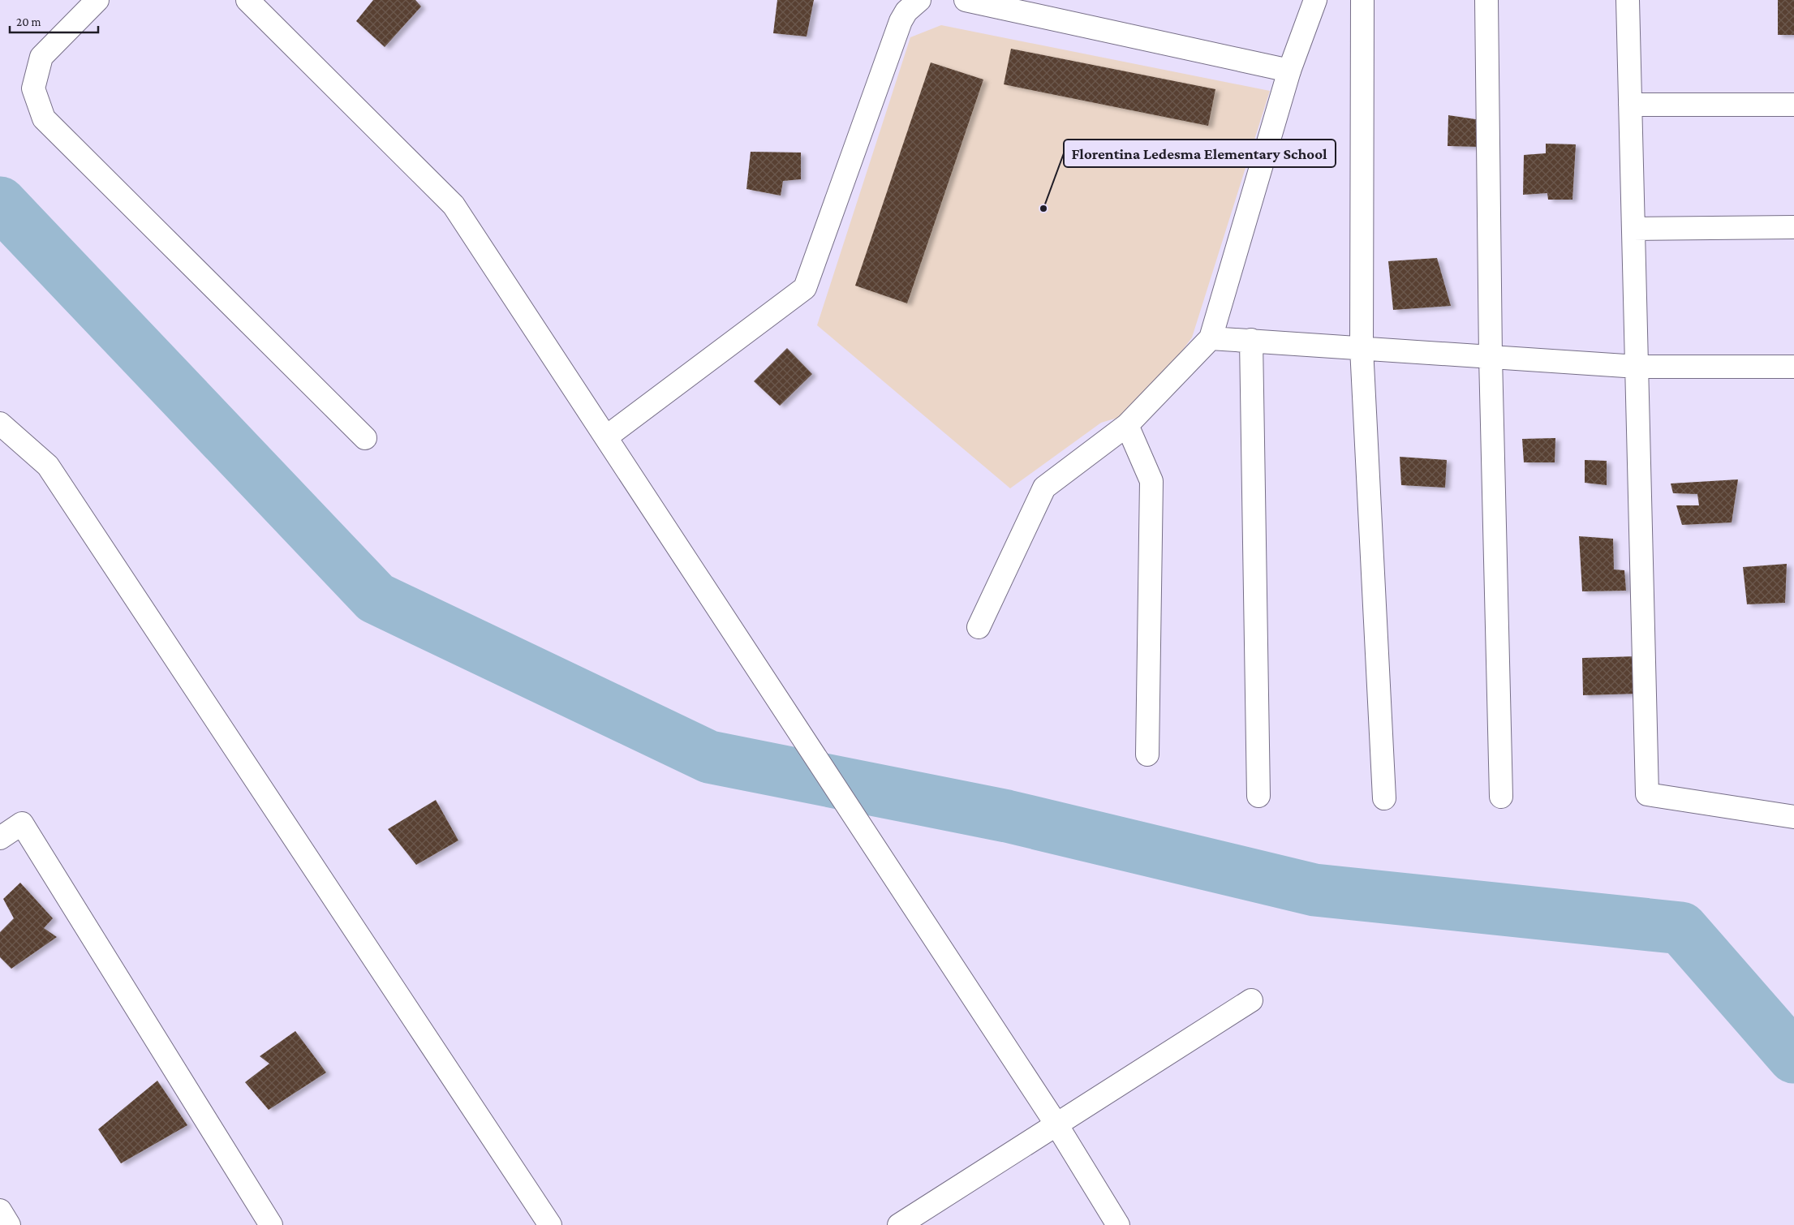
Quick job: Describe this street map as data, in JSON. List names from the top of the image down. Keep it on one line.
{"places":["Florentina Ledesma Elementary School"],"scale_bar":"20 m"}
